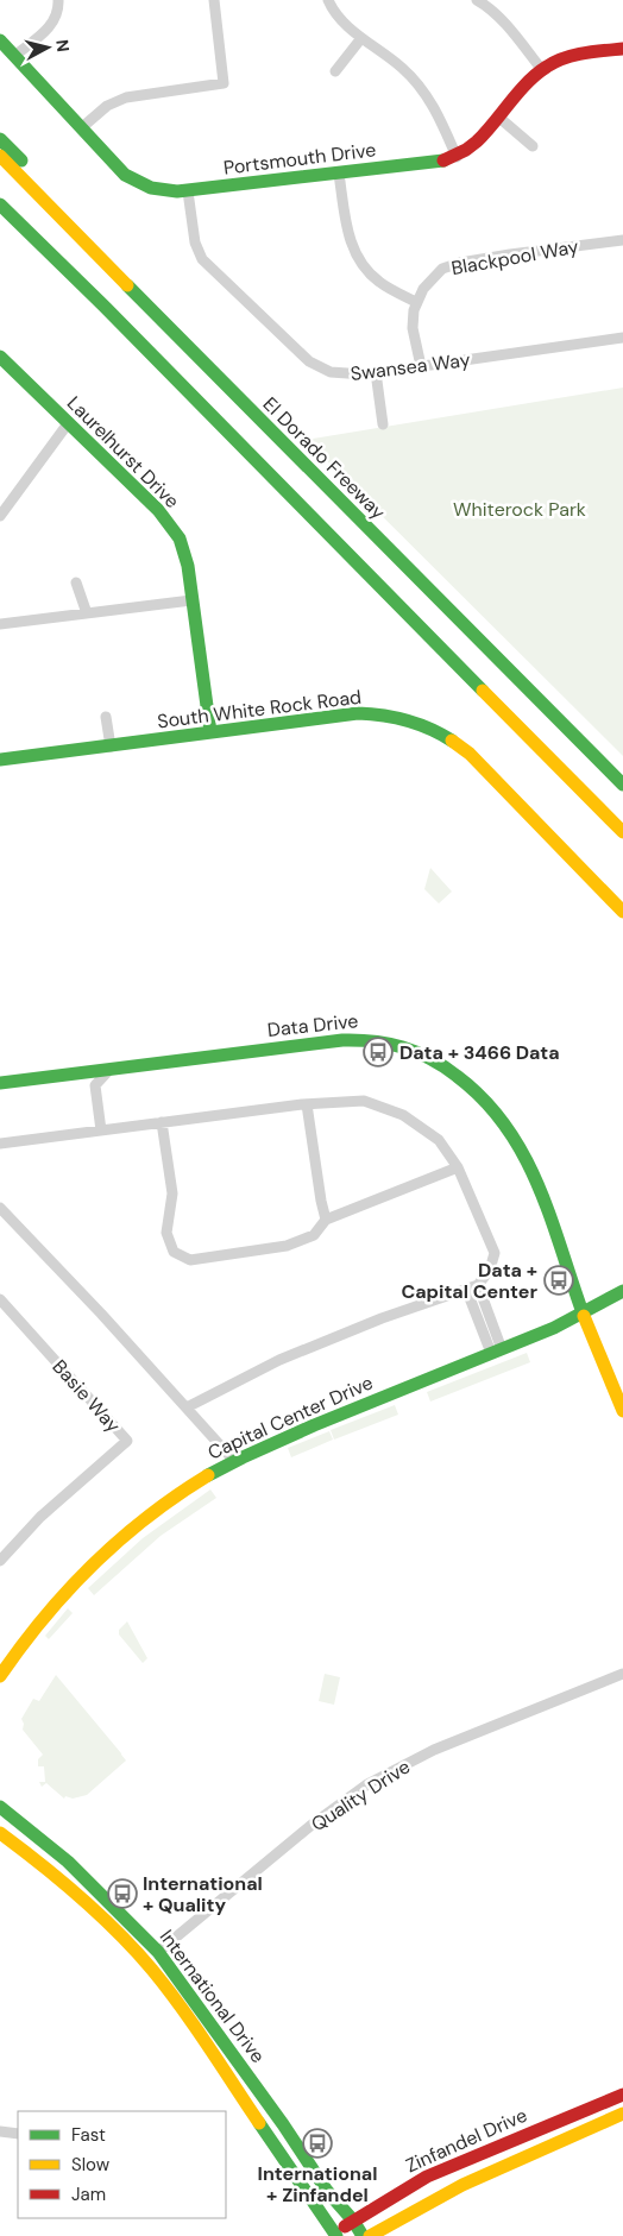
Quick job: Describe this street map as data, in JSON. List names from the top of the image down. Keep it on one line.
{"streets":{"main road":["Portsmouth Drive","Laurelhurst Drive","El Dorado Freeway","South White Rock Road","Data Drive","Capital Center Drive","International Drive","Zinfandel Drive"],"street":["Blackpool Way","Swansea Way","Basie Way","Quality Drive"]},"crossings":[["Portsmouth Drive","Swansea Way"],["Blackpool Way","Swansea Way"],["Laurelhurst Drive","South White Rock Road"],["Data Drive","Capital Center Drive"],["Quality Drive","International Drive"],["International Drive","Zinfandel Drive"]],"parks":["Whiterock Park"],"places":{"bus stop":["Data + 3466 Data","Data + Capital Center","International + Quality","International + Zinfandel"]},"legend":["Fast","Slow","Jam"],"north":"right"}
